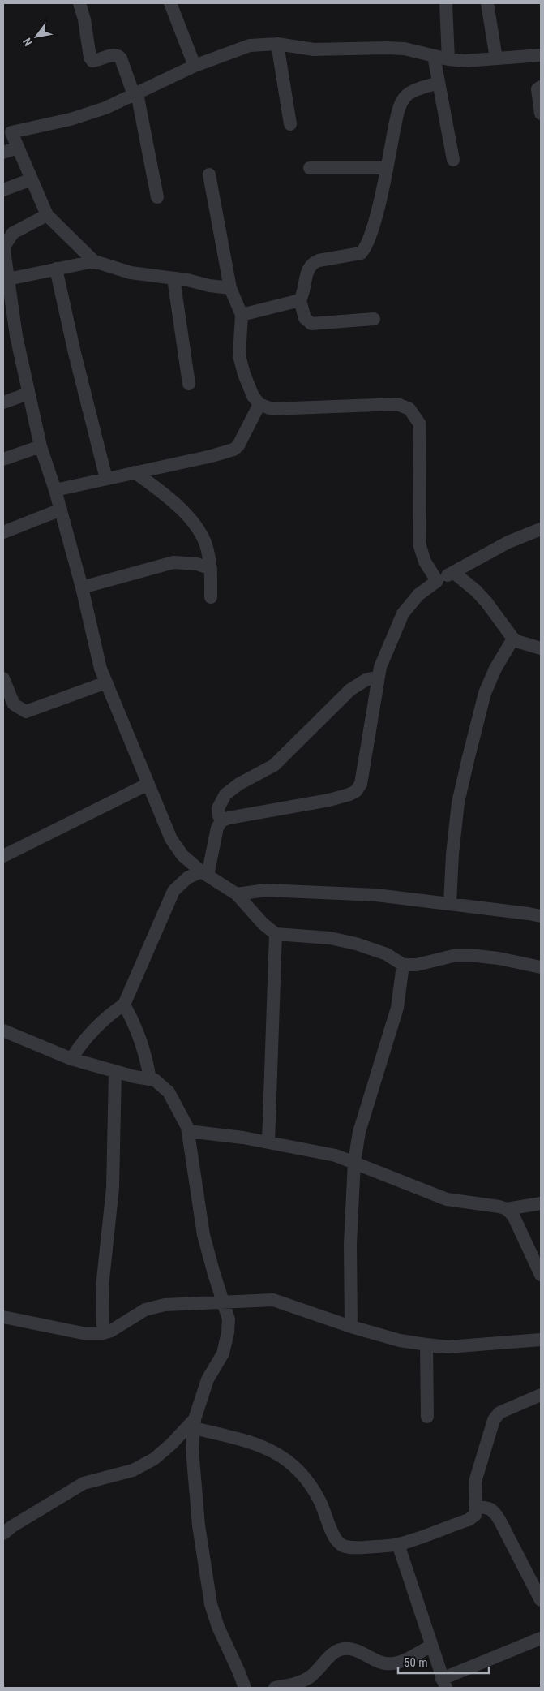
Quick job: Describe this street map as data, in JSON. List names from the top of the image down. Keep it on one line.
{"scale_bar":"50 m","north":"bottom left"}
